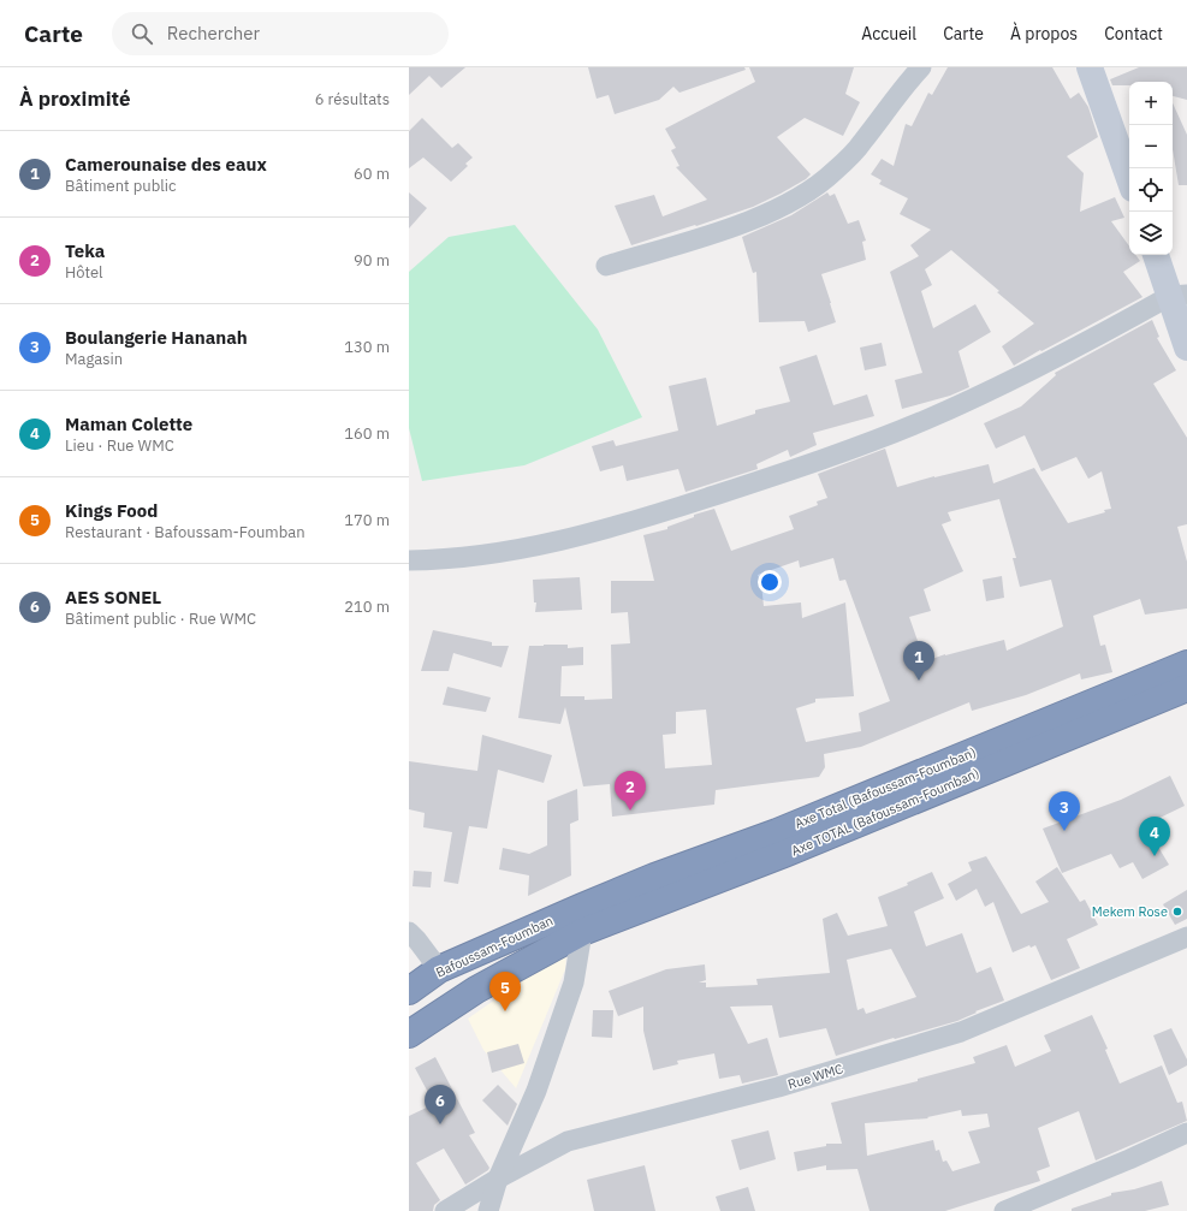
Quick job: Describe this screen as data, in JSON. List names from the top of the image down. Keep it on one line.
{"streets":{"highway":["Axe TOTAL (Bafoussam-Foumban)","Bafoussam-Foumban"],"street":["Rue WMC"]},"crossings":[["Axe TOTAL (Bafoussam-Foumban)","Bafoussam-Foumban"]],"places":["Mekem Rose"],"page":{"header":"Carte","search":"Rechercher","nav":["Accueil","Carte","À propos","Contact"],"heading":["À proximité","6 résultats"],"map_buttons":["+","−"],"list":[{"mark":"1","name":"Camerounaise des eaux","note":"Bâtiment public","value":"60 m"},{"mark":"2","name":"Teka","note":"Hôtel","value":"90 m"},{"mark":"3","name":"Boulangerie Hananah","note":"Magasin","value":"130 m"},{"mark":"4","name":"Maman Colette","note":"Lieu · Rue WMC","value":"160 m"},{"mark":"5","name":"Kings Food","note":"Restaurant · Bafoussam-Foumban","value":"170 m"},{"mark":"6","name":"AES SONEL","note":"Bâtiment public · Rue WMC","value":"210 m"}],"pins":["1","2","3","4","5","6"]}}
